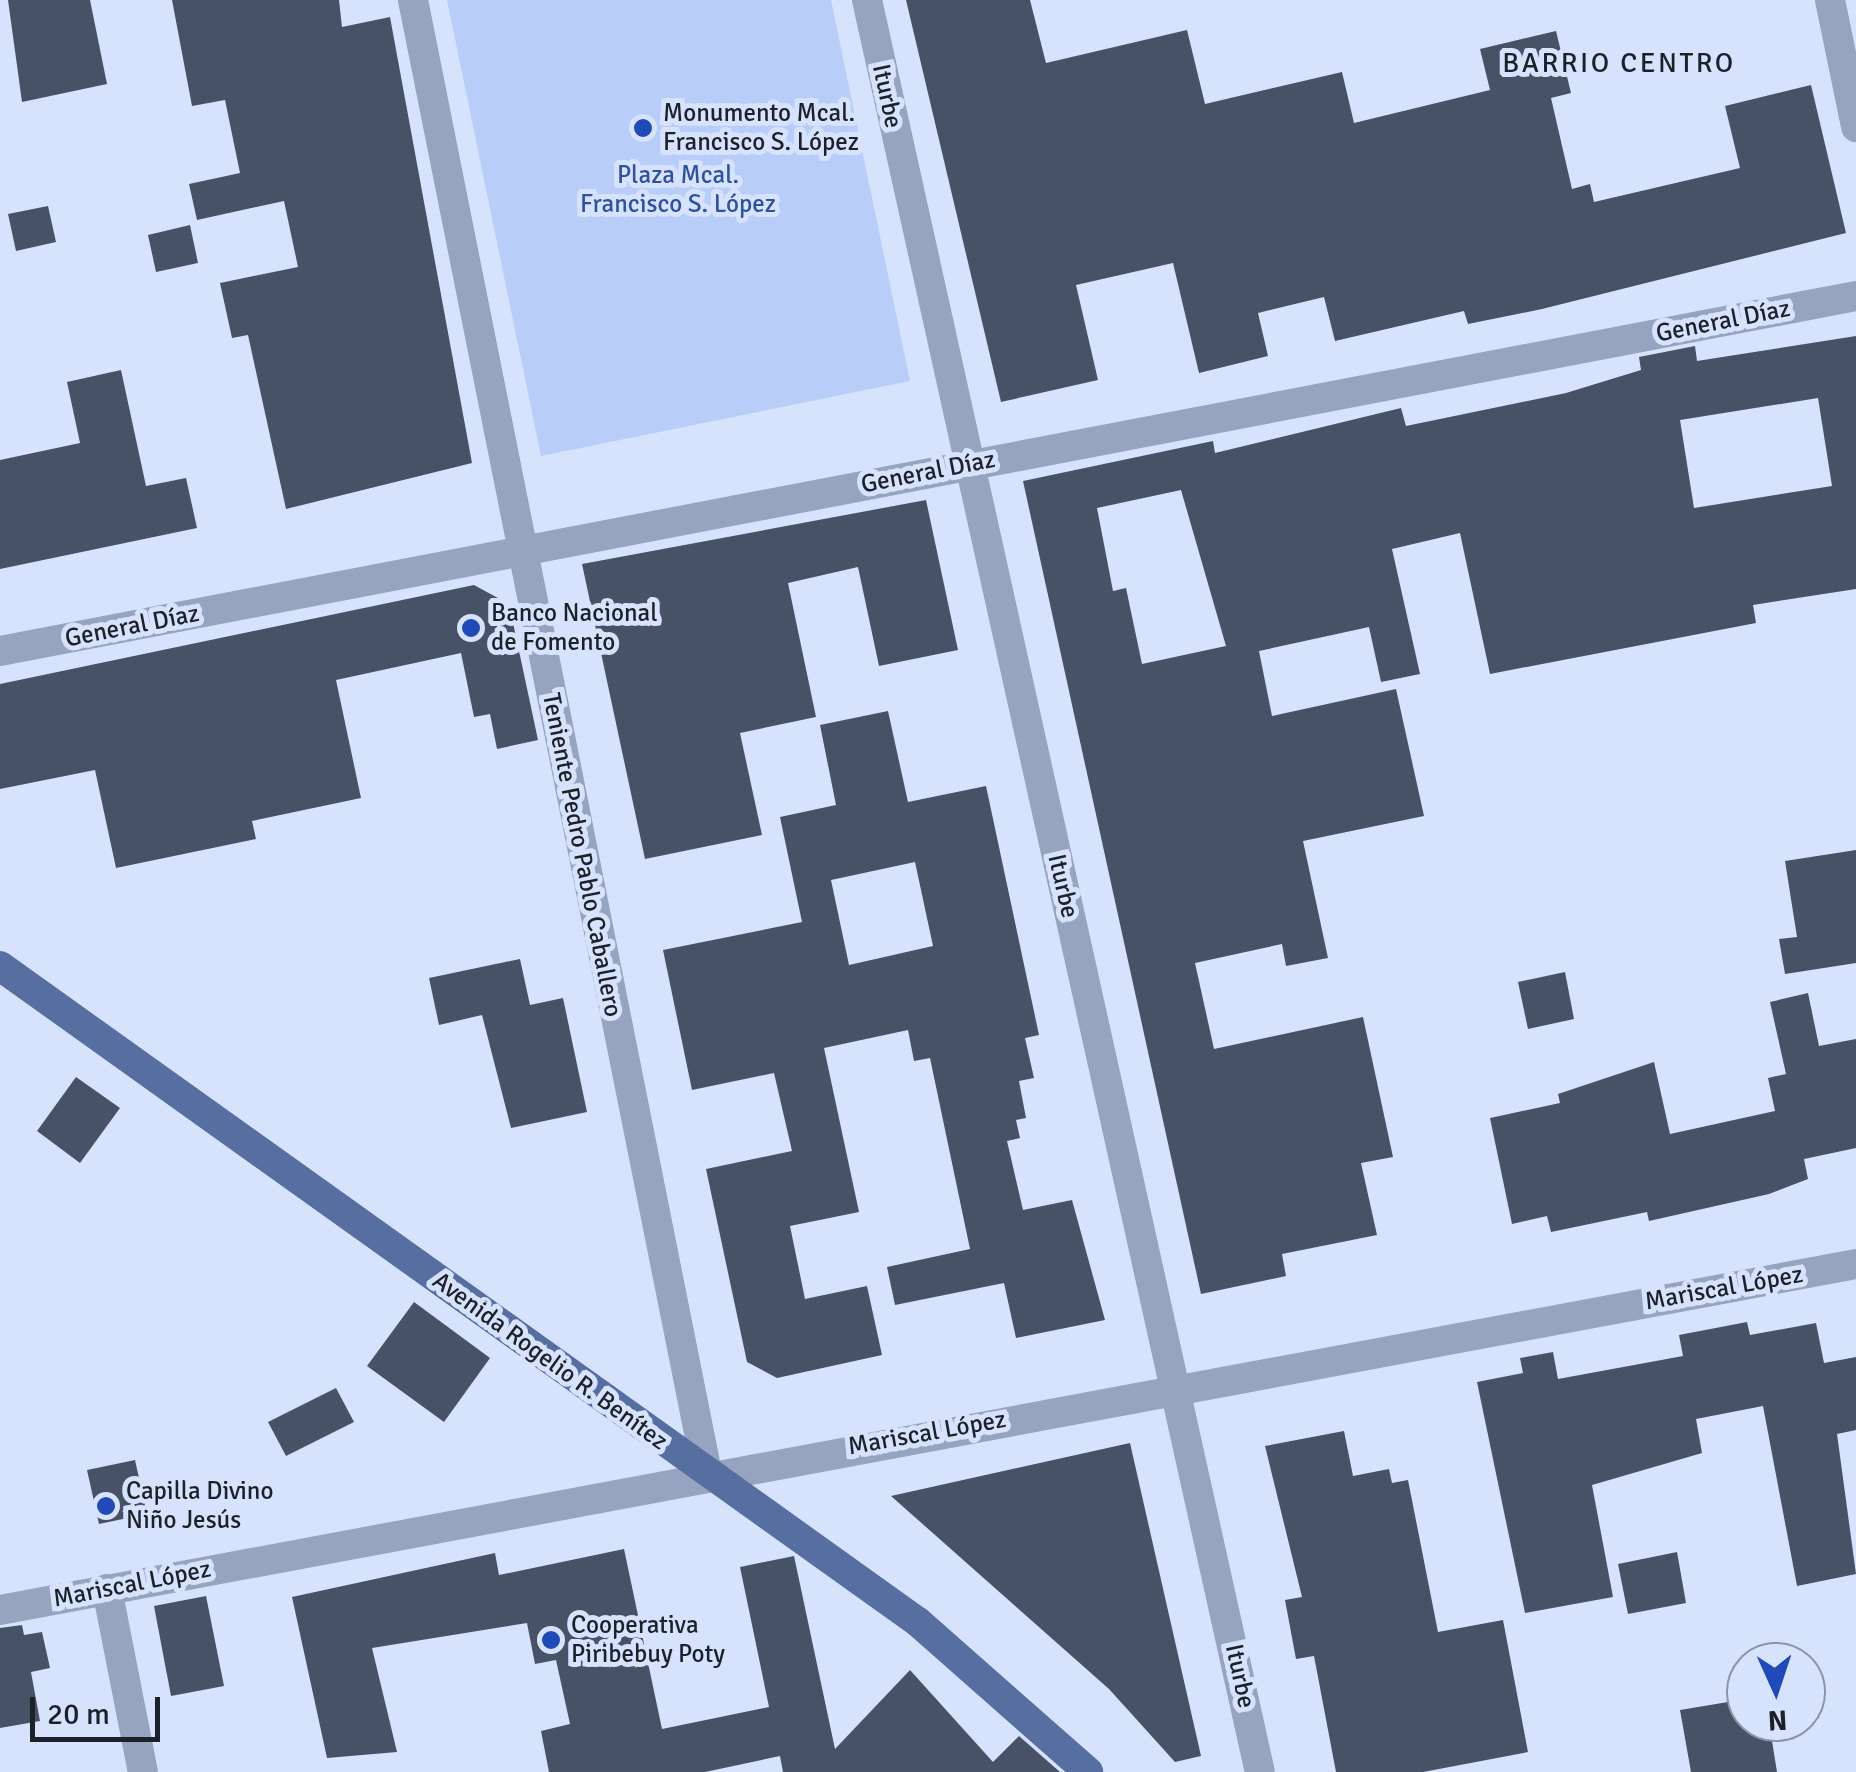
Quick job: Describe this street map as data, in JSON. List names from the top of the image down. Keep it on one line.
{"streets":{"main road":["Avenida Rogelio R. Benítez"],"street":["Iturbe","General Díaz","Teniente Pedro Pablo Caballero","Mariscal López"]},"crossings":[["Iturbe","General Díaz"],["Iturbe","Mariscal López"],["General Díaz","Teniente Pedro Pablo Caballero"],["Teniente Pedro Pablo Caballero","Mariscal López"],["Teniente Pedro Pablo Caballero","Avenida Rogelio R. Benítez"],["Mariscal López","Avenida Rogelio R. Benítez"]],"districts":["BARRIO CENTRO"],"parks":["Plaza Mcal. Francisco S. López"],"places":["Monumento Mcal. Francisco S. López","Banco Nacional de Fomento","Capilla Divino Niño Jesús","Cooperativa Piribebuy Poty"],"scale_bar":"20 m","north":"bottom"}
